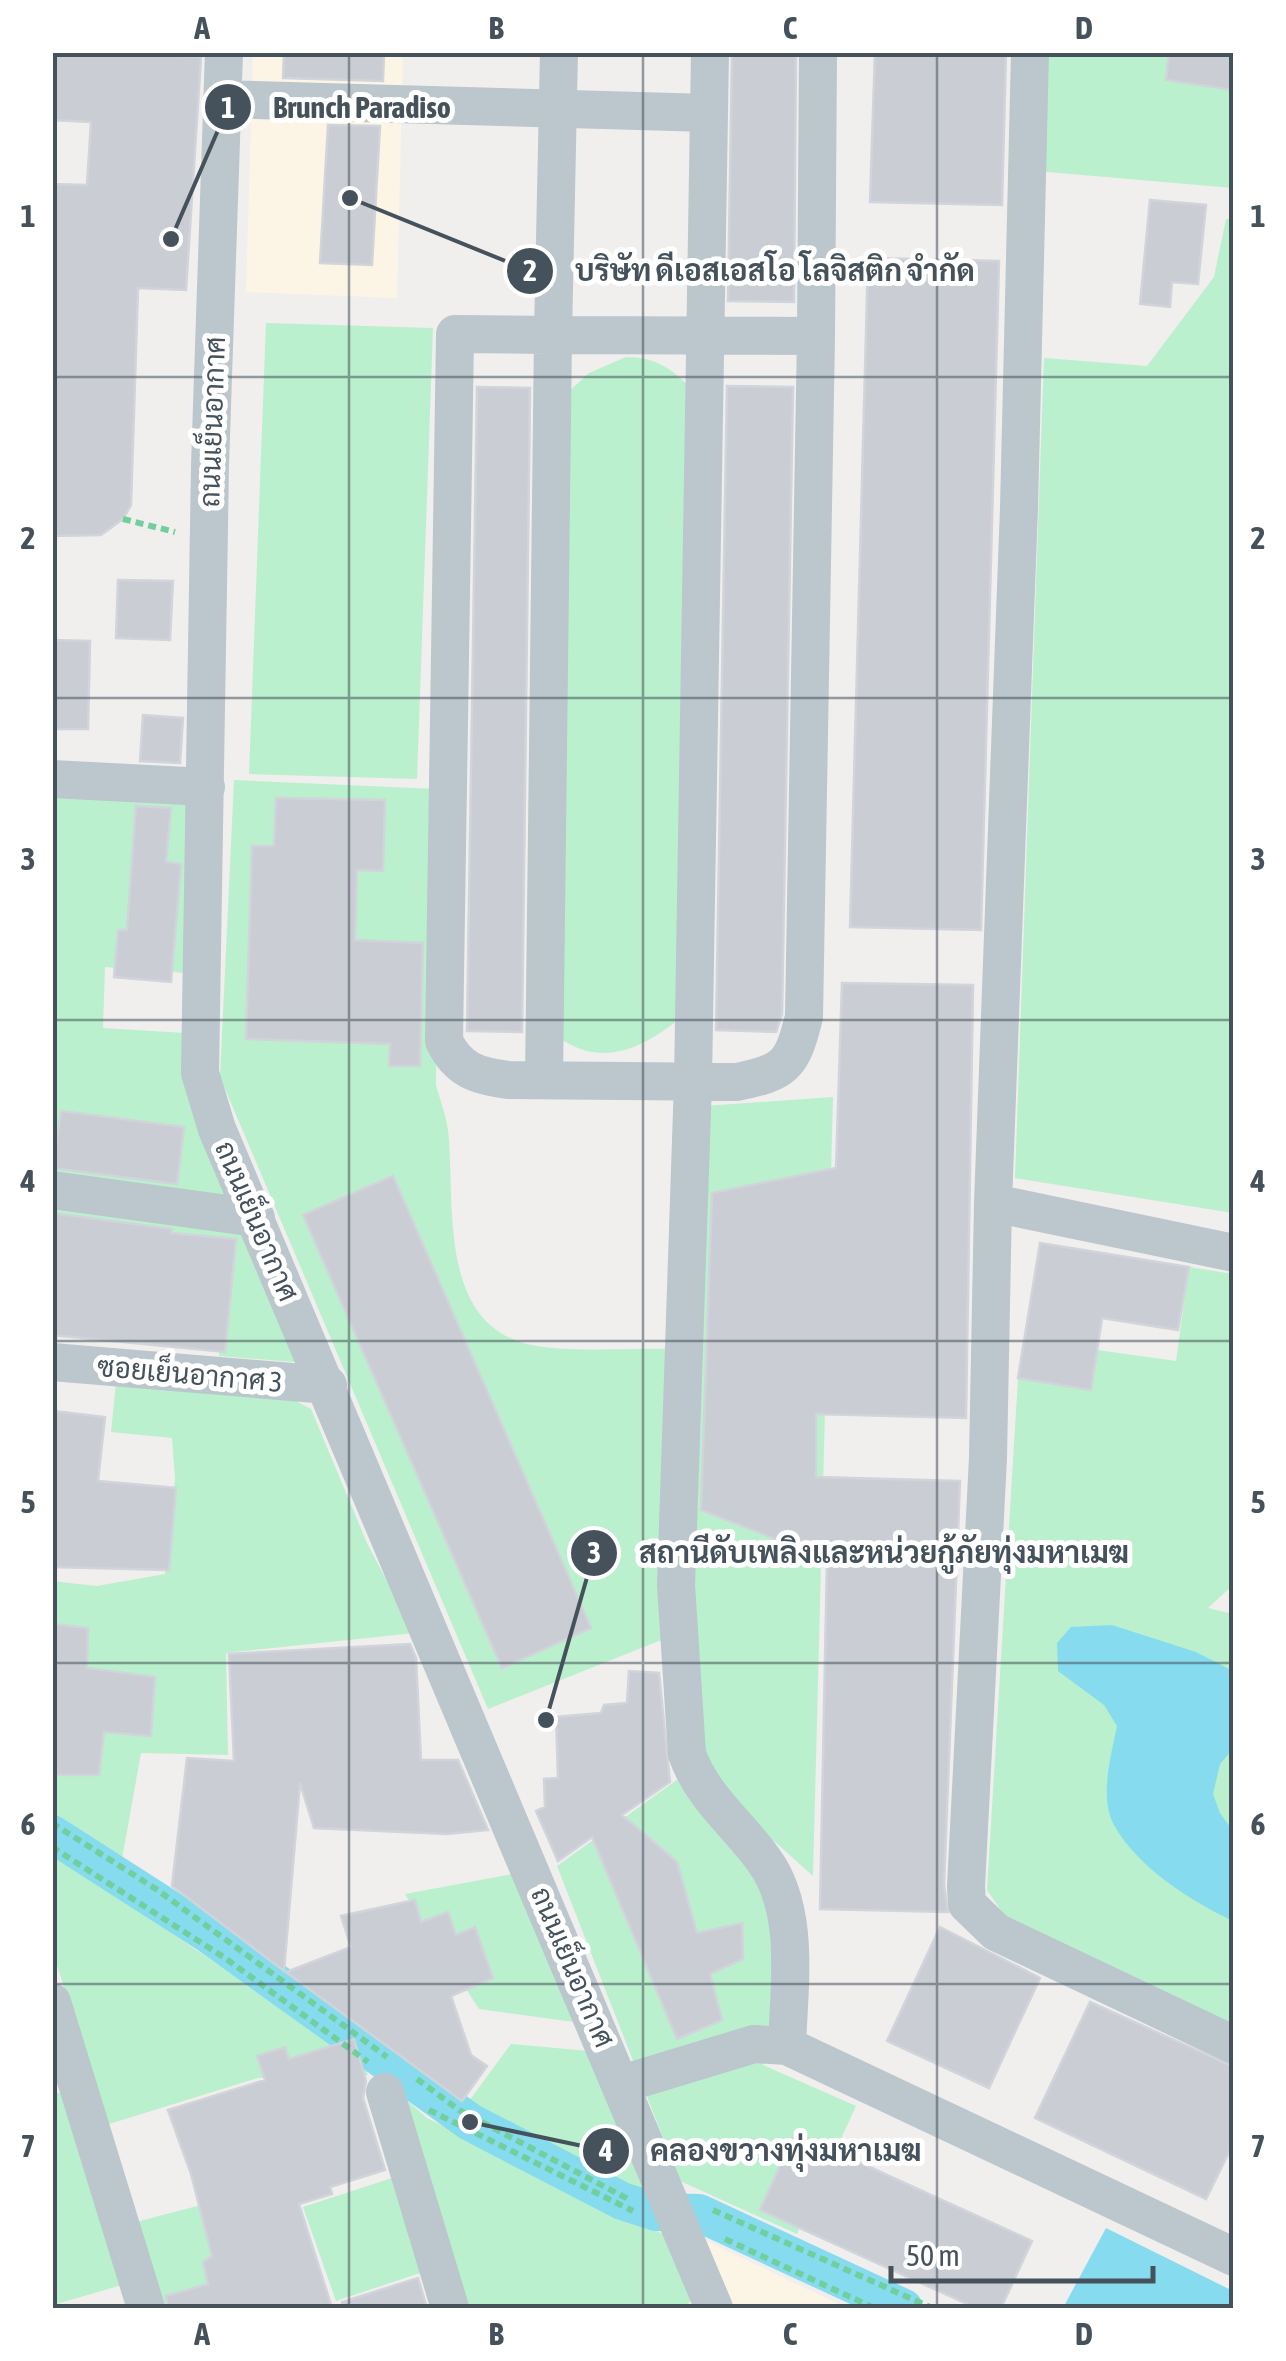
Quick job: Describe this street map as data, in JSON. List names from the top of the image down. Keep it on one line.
{"streets":{"street":["ถนนเย็นอากาศ","ซอยเย็นอากาศ 3"]},"crossings":[["ถนนเย็นอากาศ","ซอยเย็นอากาศ 3"]],"places":["บริษัท ดีเอสเอสโอ โลจิสติก จำกัด","Brunch Paradiso","สถานีดับเพลิงและหน่วยกู้ภัยทุ่งมหาเมฆ","คลองขวางทุ่งมหาเมฆ"],"scale_bar":"50 m","grid":{"columns":["A","B","C","D"],"rows":["1","2","3","4","5","6","7"]}}
